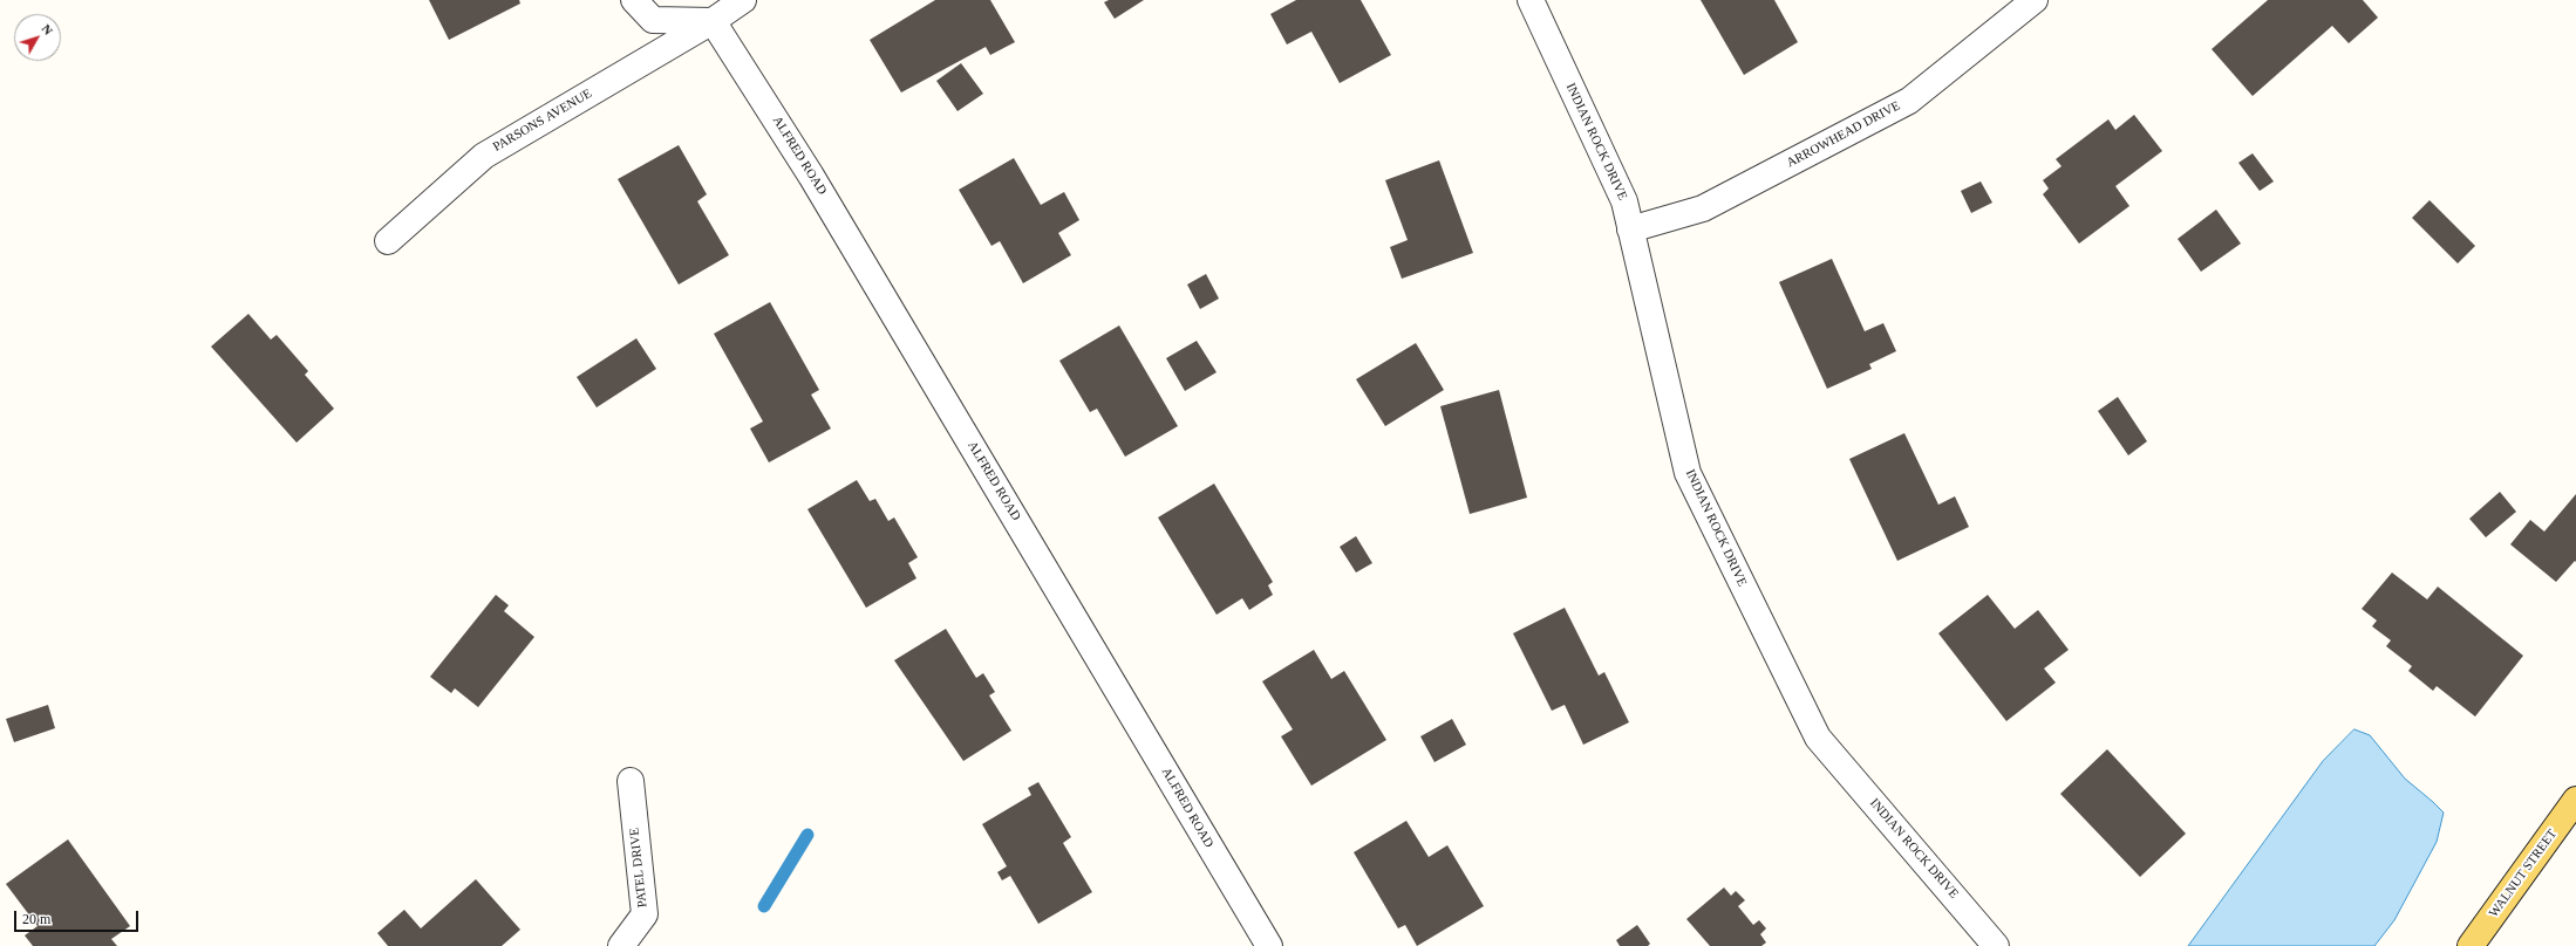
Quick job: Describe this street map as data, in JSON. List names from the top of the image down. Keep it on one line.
{"streets":{"main road":["WALNUT STREET"],"street":["PARSONS AVENUE","ARROWHEAD DRIVE","INDIAN ROCK DRIVE","ALFRED ROAD","PATEL DRIVE"]},"crossings":[["PARSONS AVENUE","ALFRED ROAD"],["ARROWHEAD DRIVE","INDIAN ROCK DRIVE"]],"scale_bar":"20 m","north":"top right"}
